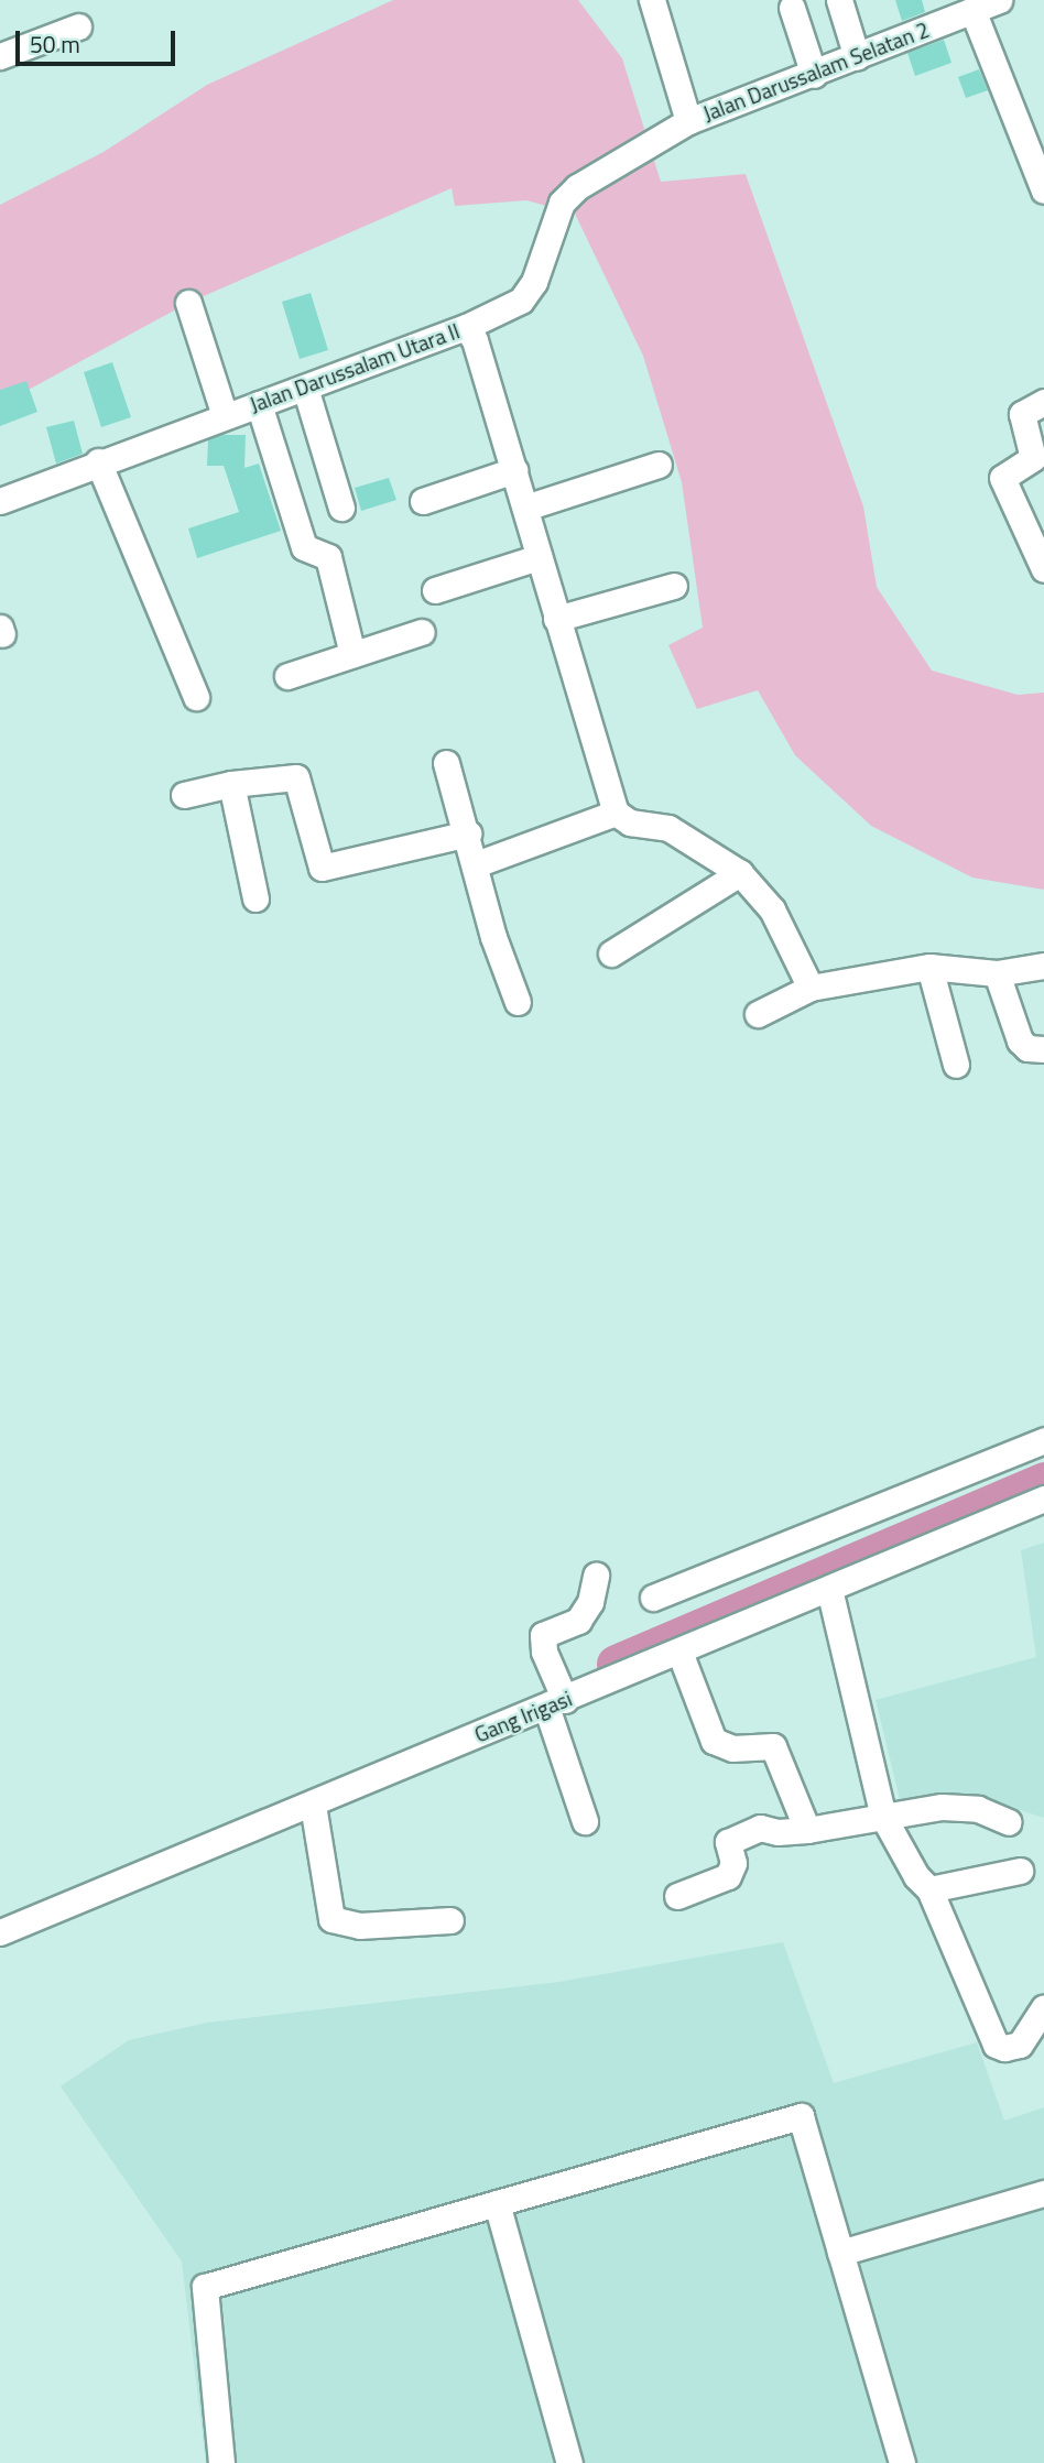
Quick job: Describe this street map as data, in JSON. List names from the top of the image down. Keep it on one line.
{"streets":{"street":["Jalan Darussalam Selatan 2","Jalan Darussalam Utara II","Gang Irigasi"]},"crossings":[["Jalan Darussalam Selatan 2","Jalan Darussalam Utara II"]],"scale_bar":"50 m"}
